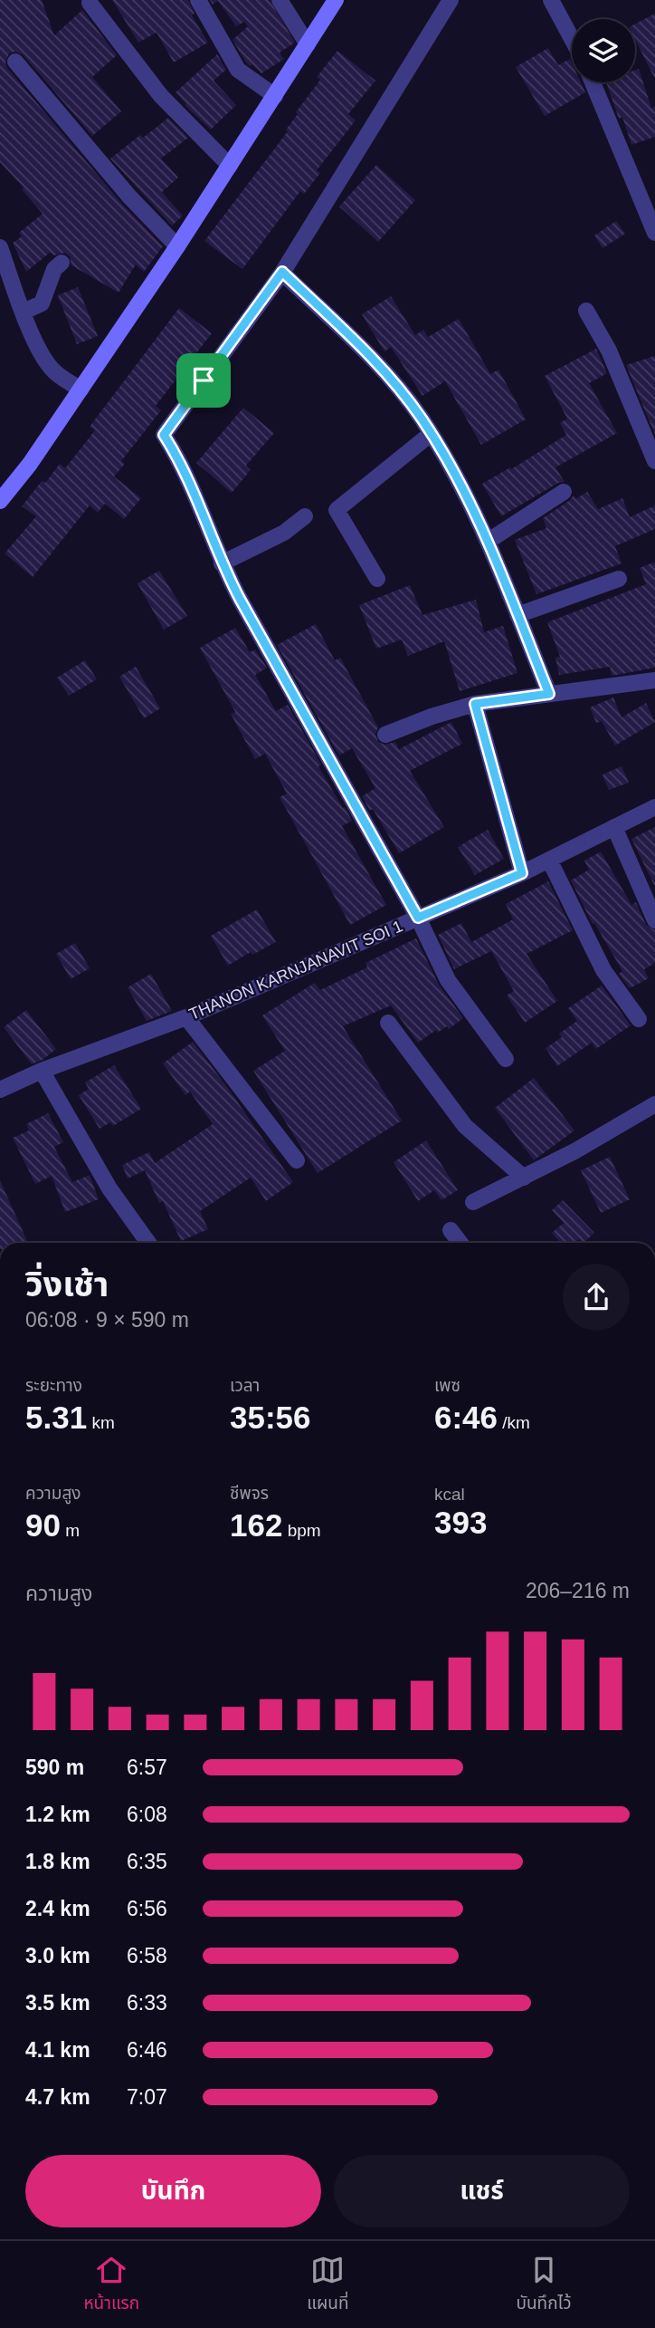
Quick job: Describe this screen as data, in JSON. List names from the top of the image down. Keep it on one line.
{"streets":{"street":["THANON KARNJANAVIT SOI 1"]},"page":{"heading":["วิ่งเช้า","06:08 · 9 × 590 m"],"stats":[["ระยะทาง","5.31 km"],["เวลา","35:56"],["เพซ","6:46 /km"],["ความสูง","90 m"],["ชีพจร","162 bpm"],["kcal","393"]],"chart":["ความสูง","206–216 m"],"list":[{"name":"590 m","note":"6:57"},{"name":"1.2 km","note":"6:08"},{"name":"1.8 km","note":"6:35"},{"name":"2.4 km","note":"6:56"},{"name":"3.0 km","note":"6:58"},{"name":"3.5 km","note":"6:33"},{"name":"4.1 km","note":"6:46"},{"name":"4.7 km","note":"7:07"}],"buttons":["บันทึก","แชร์"],"tabs":["หน้าแรก","แผนที่","บันทึกไว้"]}}
